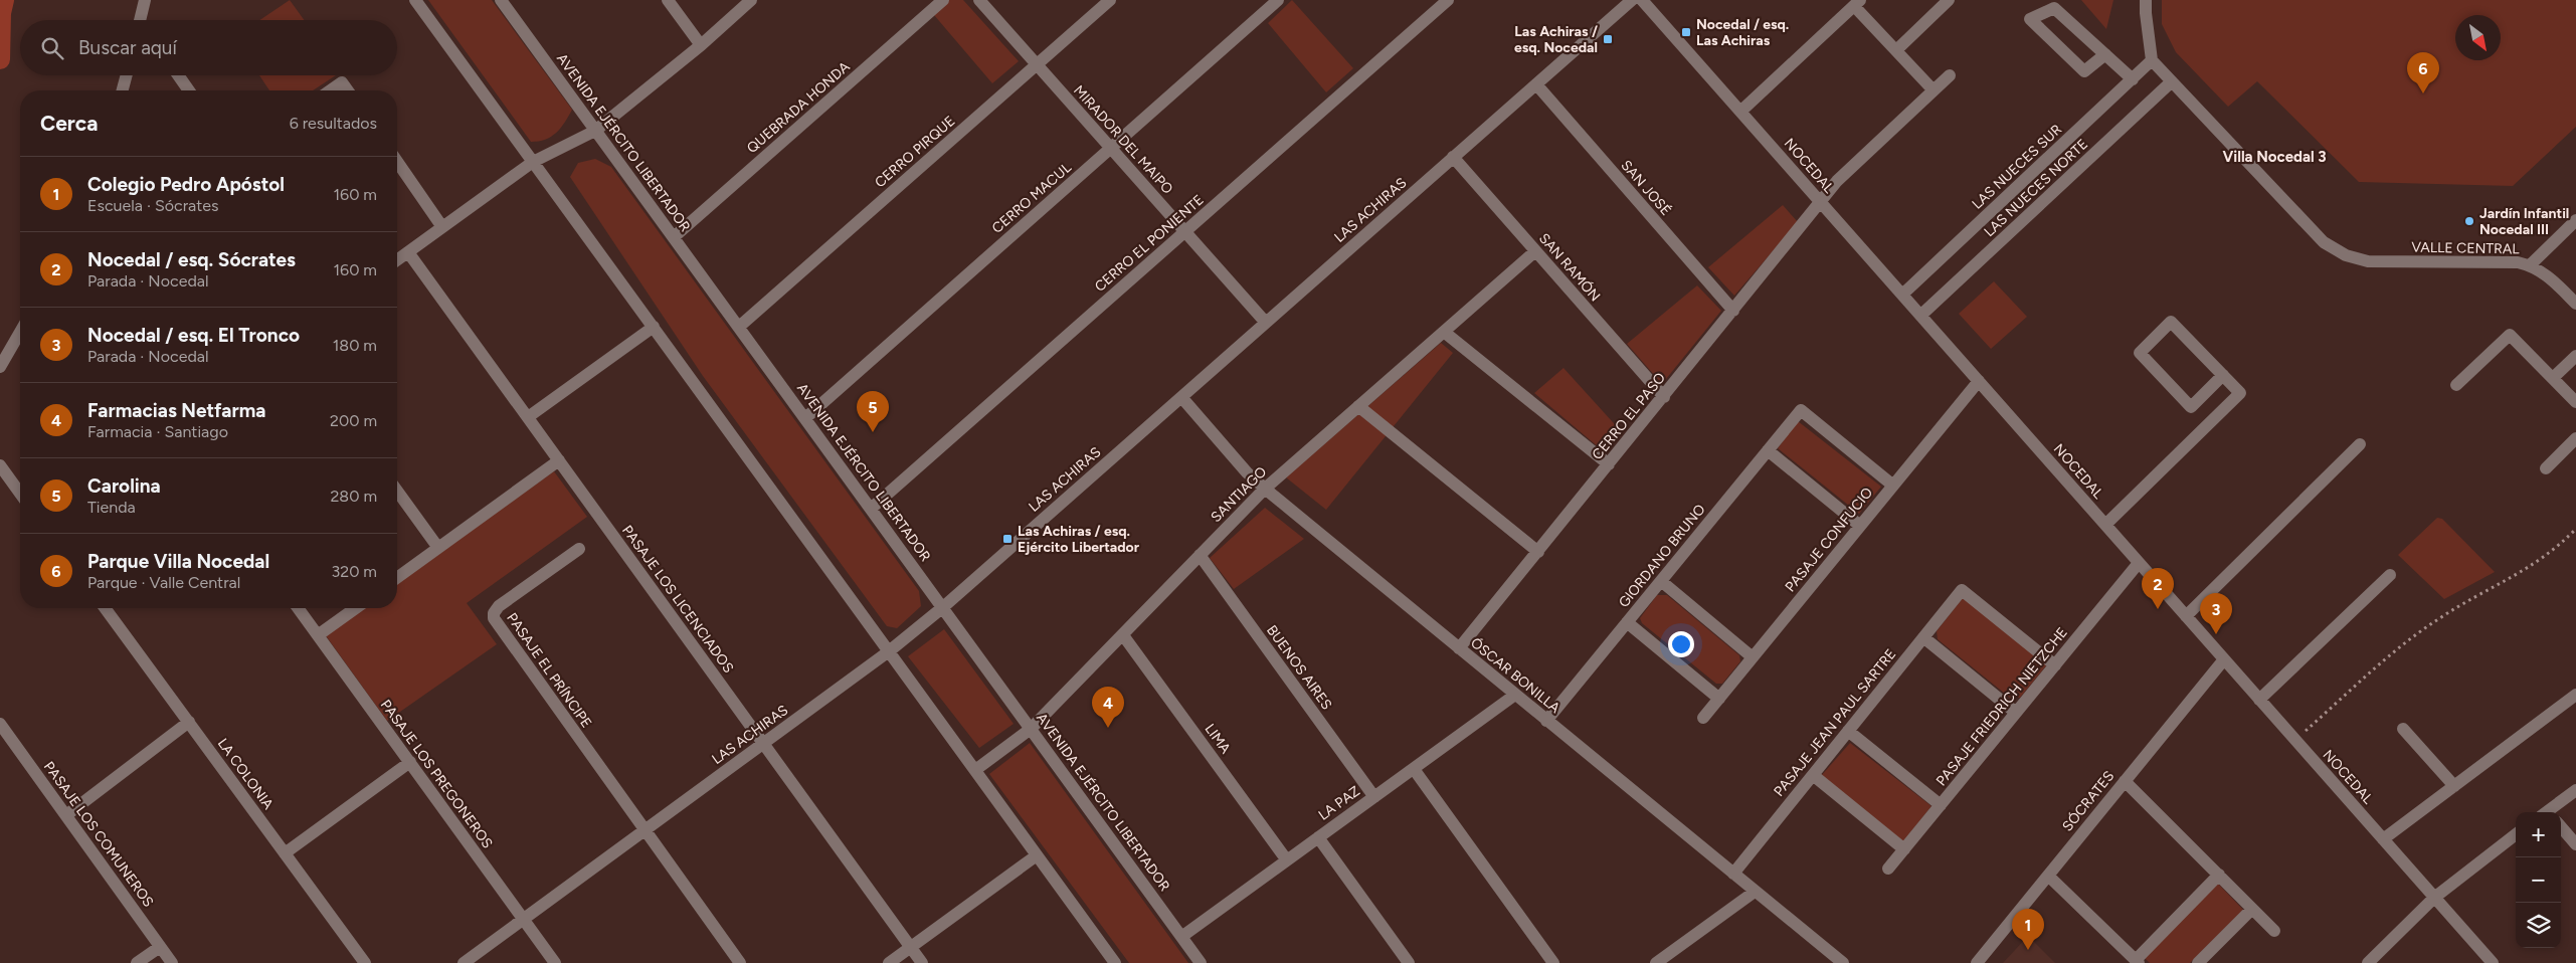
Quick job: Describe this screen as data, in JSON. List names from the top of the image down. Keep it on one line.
{"streets":{"street":["QUEBRADA HONDA","MIRADOR DEL MAIPO","AVENIDA EJÉRCITO LIBERTADOR","CERRO PIRQUE","NOCEDAL","LAS NUECES SUR","SAN JOSÉ","LAS NUECES NORTE","CERRO MACUL","LAS ACHIRAS","CERRO EL PONIENTE","VALLE CENTRAL","SAN RAMÓN","CERRO EL PASO","SANTIAGO","PASAJE CONFUCIO","GIORDANO BRUNO","PASAJE LOS LICENCIADOS","BUENOS AIRES","PASAJE EL PRÍNCIPE","ÓSCAR BONILLA","PASAJE FRIEDRICH NIETZCHE","PASAJE JEAN PAUL SARTRE","LIMA","LA COLONIA","PASAJE LOS PREGONEROS","SÓCRATES","LA PAZ","PASAJE LOS COMUNEROS"]},"crossings":[["QUEBRADA HONDA","AVENIDA EJÉRCITO LIBERTADOR"],["MIRADOR DEL MAIPO","CERRO PIRQUE"],["MIRADOR DEL MAIPO","CERRO MACUL"],["MIRADOR DEL MAIPO","LAS ACHIRAS"],["MIRADOR DEL MAIPO","CERRO EL PONIENTE"],["AVENIDA EJÉRCITO LIBERTADOR","CERRO PIRQUE"],["AVENIDA EJÉRCITO LIBERTADOR","CERRO MACUL"],["AVENIDA EJÉRCITO LIBERTADOR","LAS ACHIRAS"],["AVENIDA EJÉRCITO LIBERTADOR","CERRO EL PONIENTE"],["AVENIDA EJÉRCITO LIBERTADOR","SANTIAGO"],["AVENIDA EJÉRCITO LIBERTADOR","LA PAZ"],["NOCEDAL","LAS NUECES SUR"],["NOCEDAL","LAS NUECES NORTE"],["NOCEDAL","CERRO EL PASO"],["NOCEDAL","PASAJE CONFUCIO"],["NOCEDAL","PASAJE FRIEDRICH NIETZCHE"],["NOCEDAL","SÓCRATES"],["LAS NUECES SUR","VALLE CENTRAL"],["SAN JOSÉ","LAS ACHIRAS"],["SAN JOSÉ","CERRO EL PASO"],["LAS NUECES NORTE","VALLE CENTRAL"],["LAS ACHIRAS","SAN RAMÓN"],["LAS ACHIRAS","PASAJE LOS LICENCIADOS"],["LAS ACHIRAS","PASAJE EL PRÍNCIPE"],["LAS ACHIRAS","ÓSCAR BONILLA"],["LAS ACHIRAS","PASAJE LOS PREGONEROS"],["SAN RAMÓN","CERRO EL PASO"],["SAN RAMÓN","SANTIAGO"],["CERRO EL PASO","ÓSCAR BONILLA"],["SANTIAGO","BUENOS AIRES"],["SANTIAGO","ÓSCAR BONILLA"],["SANTIAGO","LIMA"],["PASAJE CONFUCIO","GIORDANO BRUNO"],["GIORDANO BRUNO","ÓSCAR BONILLA"],["BUENOS AIRES","LA PAZ"],["ÓSCAR BONILLA","PASAJE JEAN PAUL SARTRE"],["ÓSCAR BONILLA","LA PAZ"],["PASAJE FRIEDRICH NIETZCHE","PASAJE JEAN PAUL SARTRE"],["LIMA","LA PAZ"]],"districts":["Villa Nocedal 3"],"places":{"transit":["Nocedal / esq. Las Achiras","Las Achiras / esq. Nocedal","Las Achiras / esq. Ejército Libertador"],"other":["Jardín Infantil Nocedal III"]},"north":"bottom right","page":{"search":"Buscar aquí","pins":["6","5","2","3","4","1"],"heading":["Cerca","6 resultados"],"list":[{"mark":"1","name":"Colegio Pedro Apóstol","note":"Escuela · Sócrates","value":"160 m"},{"mark":"2","name":"Nocedal / esq. Sócrates","note":"Parada · Nocedal","value":"160 m"},{"mark":"3","name":"Nocedal / esq. El Tronco","note":"Parada · Nocedal","value":"180 m"},{"mark":"4","name":"Farmacias Netfarma","note":"Farmacia · Santiago","value":"200 m"},{"mark":"5","name":"Carolina","note":"Tienda","value":"280 m"},{"mark":"6","name":"Parque Villa Nocedal","note":"Parque · Valle Central","value":"320 m"}],"map_buttons":["+","−"]}}
